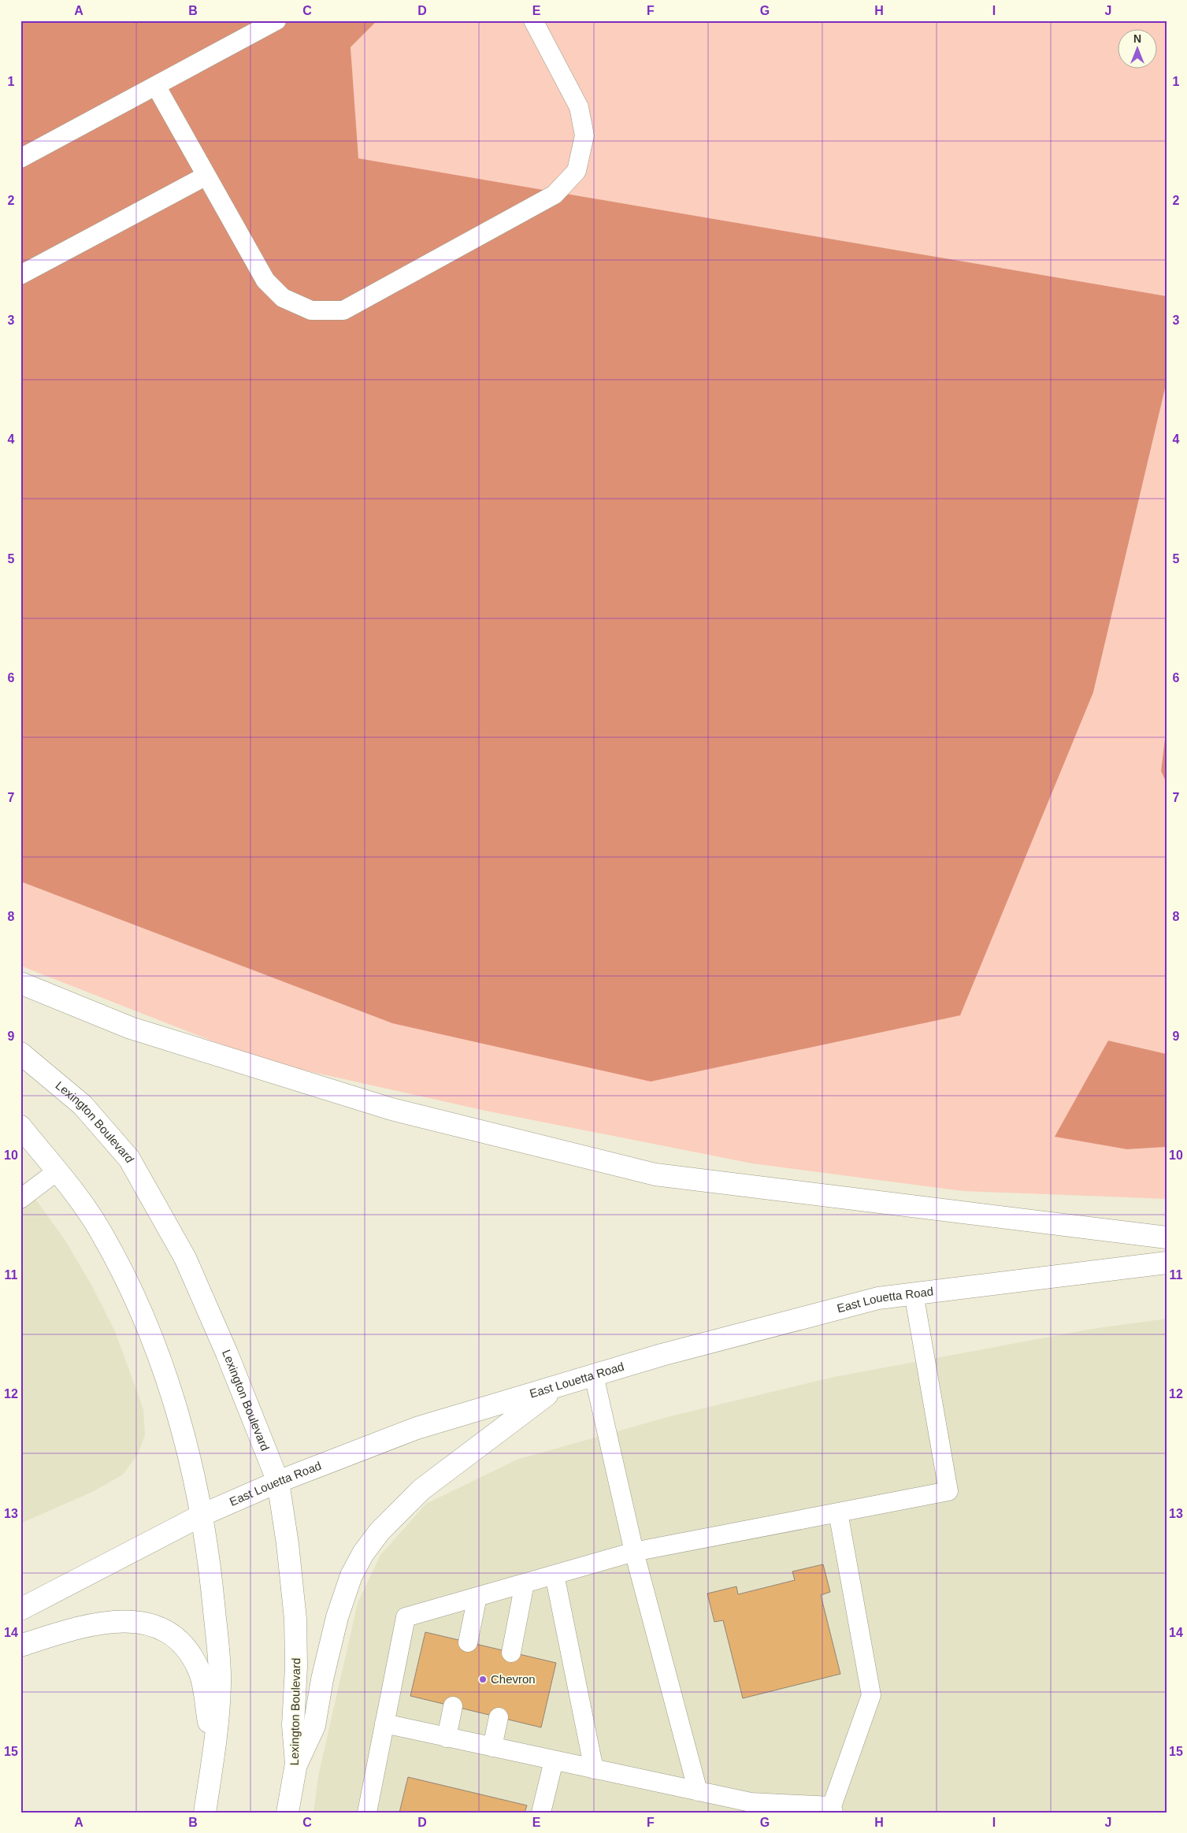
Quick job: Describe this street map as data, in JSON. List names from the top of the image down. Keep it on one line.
{"streets":{"main road":["Lexington Boulevard","East Louetta Road"]},"crossings":[["Lexington Boulevard","East Louetta Road"]],"places":["Chevron"],"north":"top","grid":{"columns":["A","B","C","D","E","F","G","H","I","J"],"rows":["1","2","3","4","5","6","7","8","9","10","11","12","13","14","15"]}}
